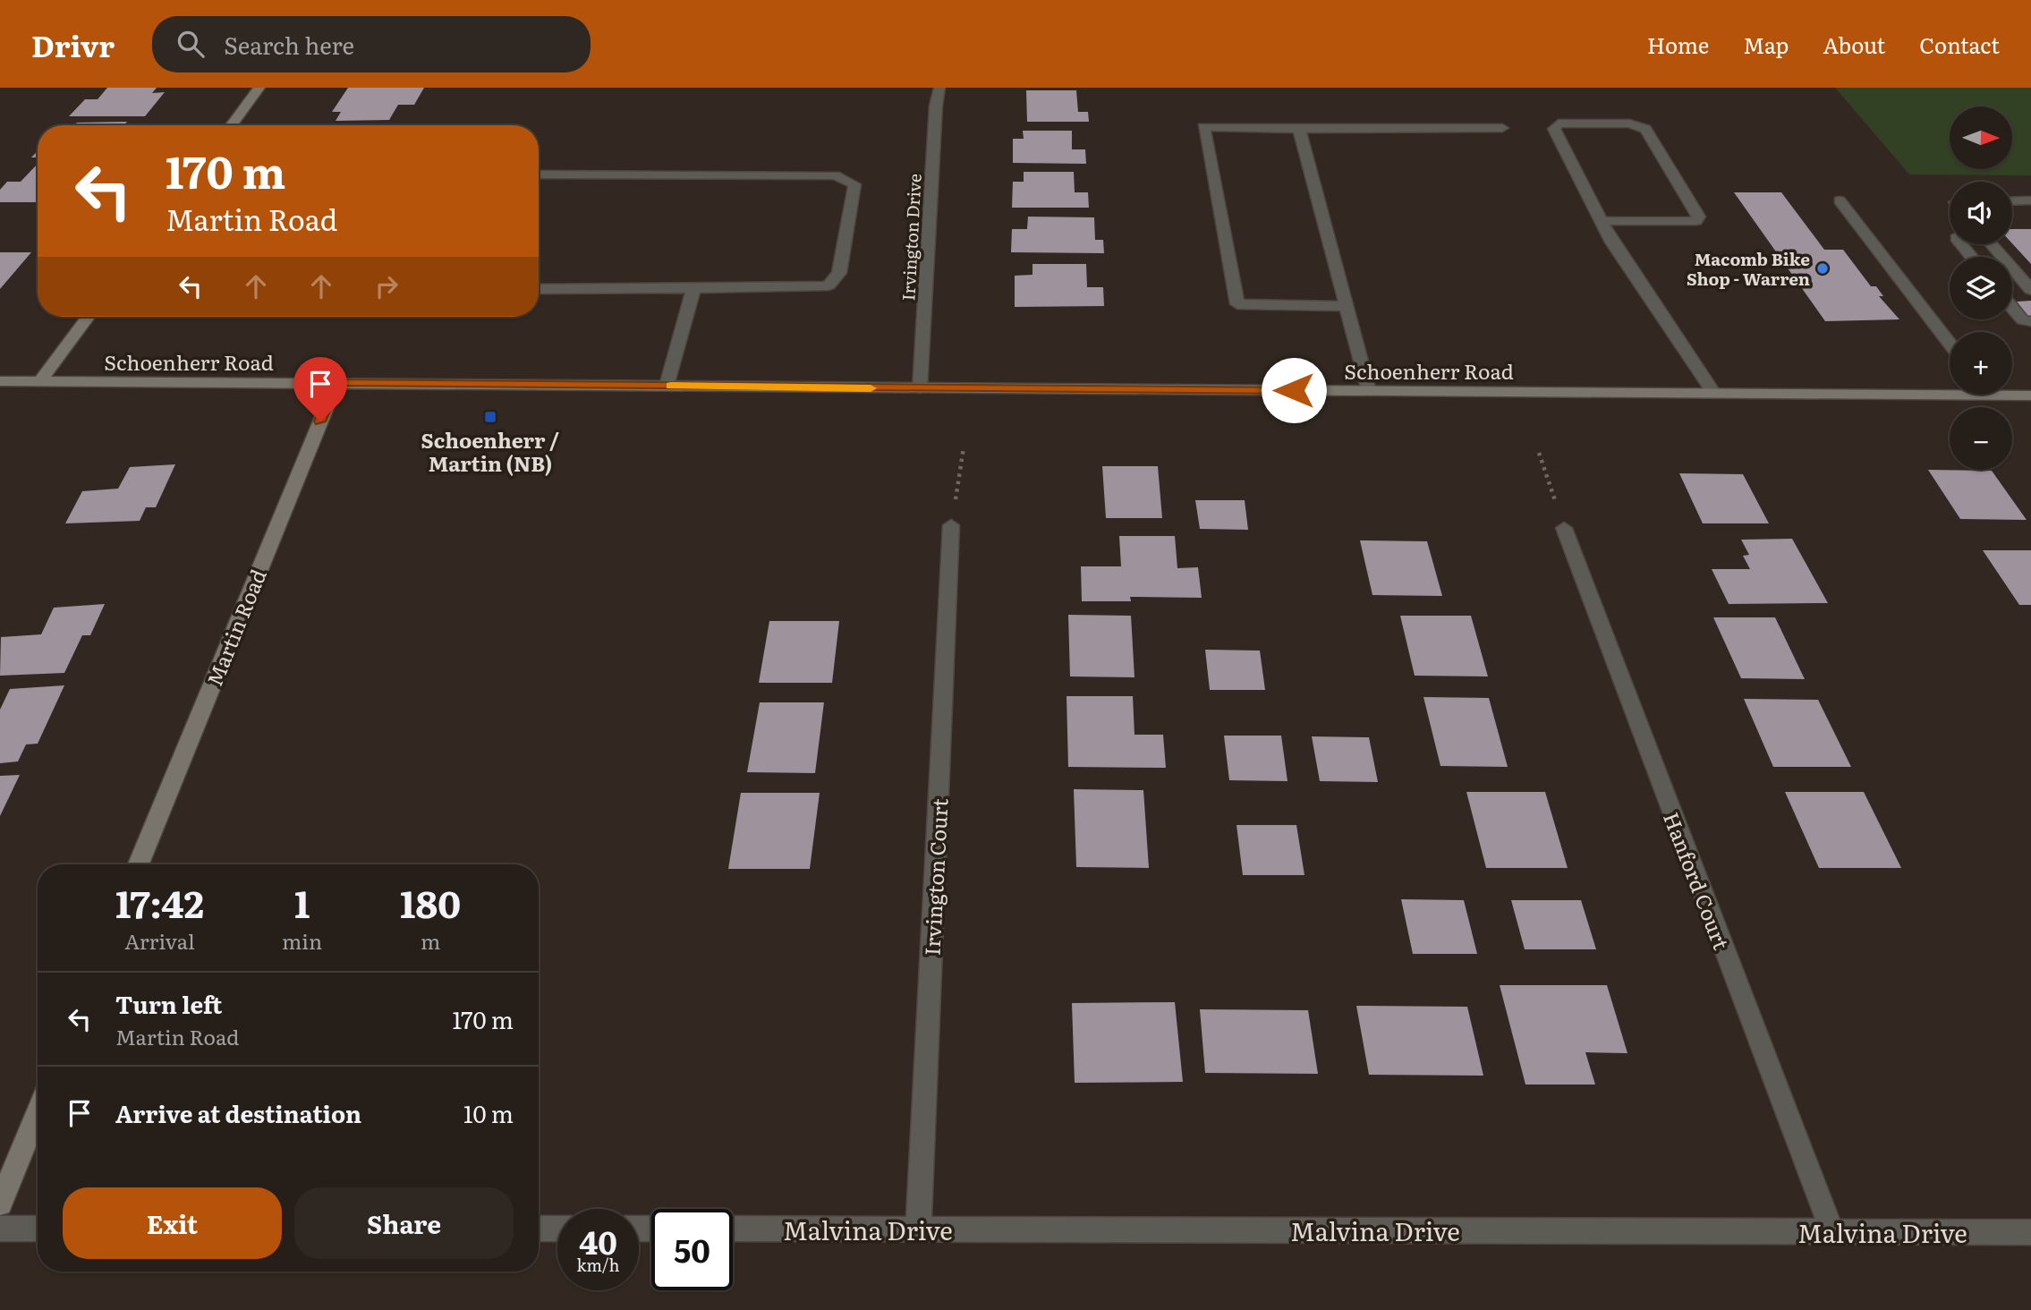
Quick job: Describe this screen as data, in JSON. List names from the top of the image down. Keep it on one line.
{"streets":{"main road":["Schoenherr Road","Martin Road"],"street":["Irvington Drive","Irvington Court","Hanford Court","Malvina Drive"]},"crossings":[["Irvington Drive","Schoenherr Road"],["Schoenherr Road","Martin Road"],["Irvington Court","Malvina Drive"],["Hanford Court","Malvina Drive"]],"places":{"other":["Macomb Bike Shop - Warren"],"transit":["Schoenherr / Martin (NB)"]},"north":"right","page":{"header":"Drivr","search":"Search here","nav":["Home","Map","About","Contact"],"map_buttons":["+","−"],"turn":["170 m","Martin Road"],"eta":["17:42","Arrival","1","min","180","m"],"list":[{"name":"Turn left","note":"Martin Road","value":"170 m"},{"name":"Arrive at destination","value":"10 m"}],"buttons":["Exit","Share"],"speed":"40 km/h","limit":"50"}}
